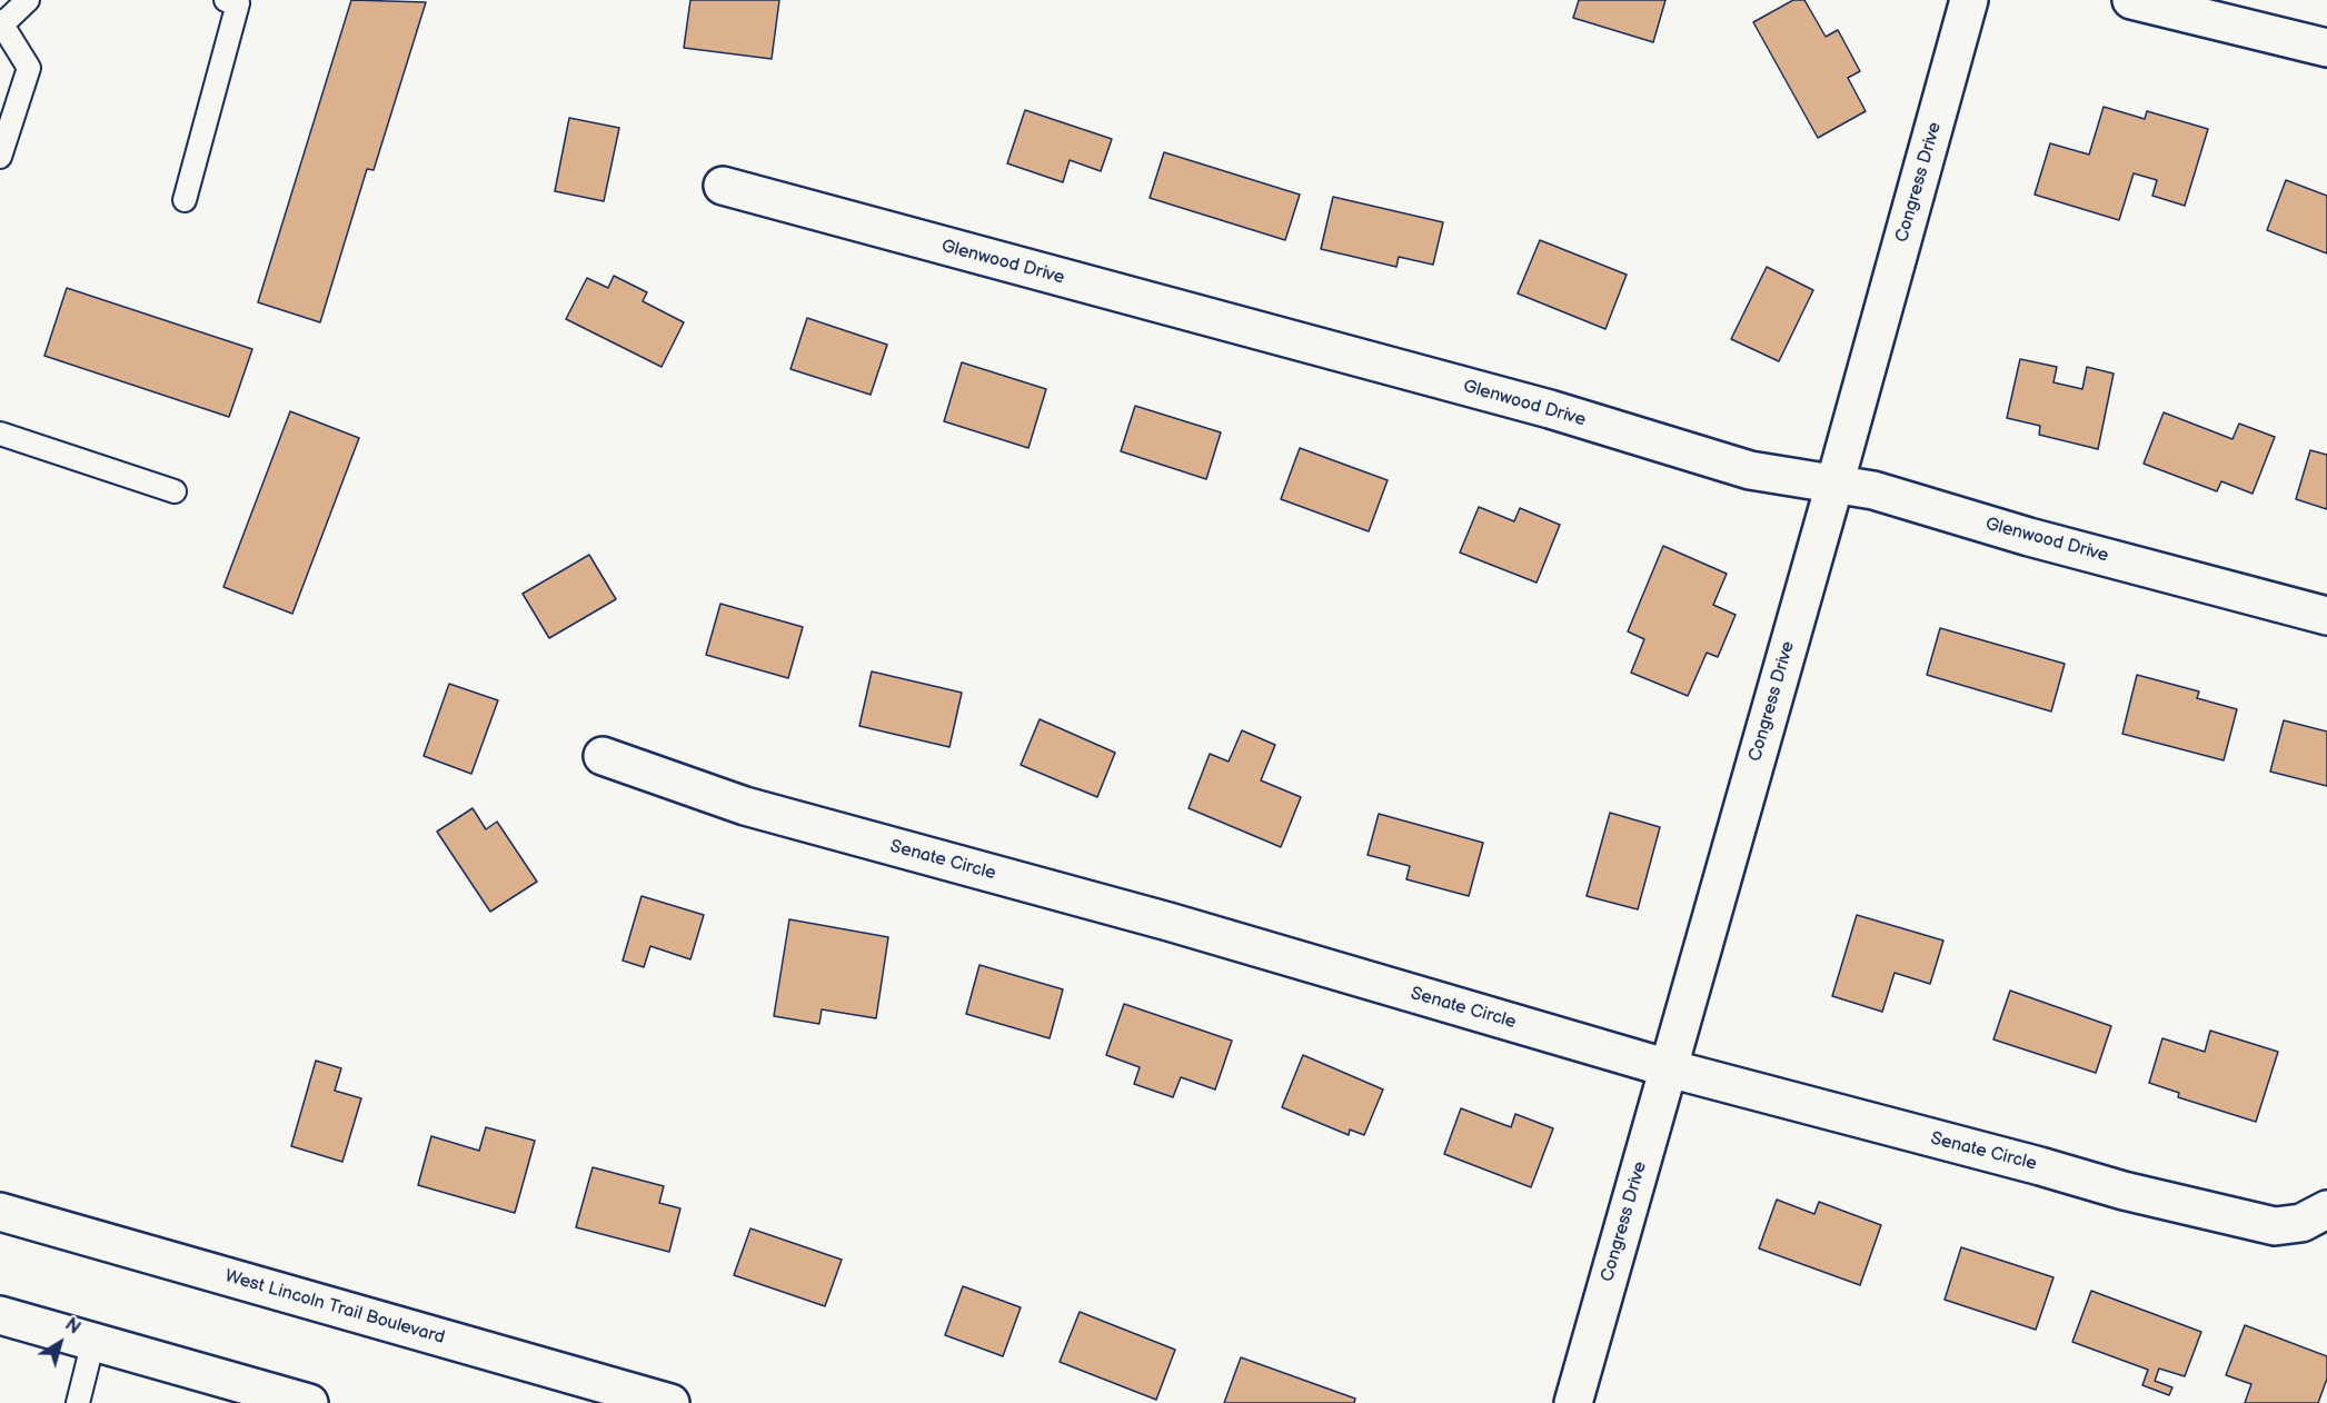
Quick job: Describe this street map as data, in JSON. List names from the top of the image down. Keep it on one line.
{"streets":{"street":["Congress Drive","Glenwood Drive","Senate Circle","West Lincoln Trail Boulevard"]},"crossings":[["Congress Drive","Glenwood Drive"],["Congress Drive","Senate Circle"]],"north":"top right"}
